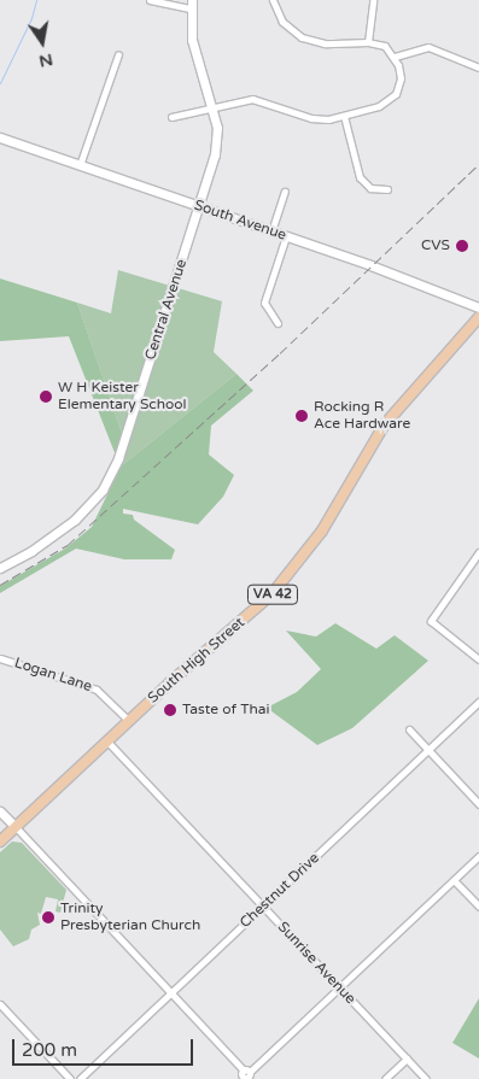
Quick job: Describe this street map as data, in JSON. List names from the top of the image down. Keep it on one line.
{"streets":{"main road":["VA 42","South High Street"],"street":["South Avenue","Central Avenue","Logan Lane","Chestnut Drive","Sunrise Avenue"]},"crossings":[["South Avenue","Central Avenue"],["South High Street","Logan Lane"],["South High Street","Sunrise Avenue"],["Chestnut Drive","Sunrise Avenue"]],"places":["CVS","W H Keister Elementary School","Rocking R Ace Hardware","Taste of Thai","Trinity Presbyterian Church"],"scale_bar":"200 m","north":"bottom"}
